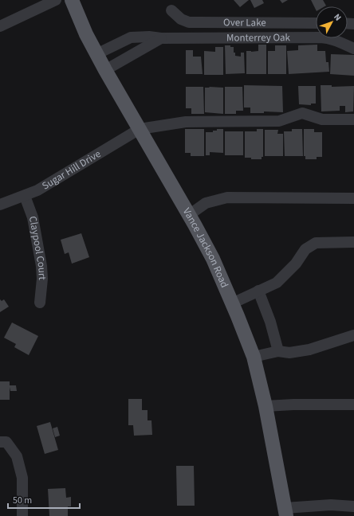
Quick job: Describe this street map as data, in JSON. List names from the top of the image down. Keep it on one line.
{"streets":{"main road":["Vance Jackson Road"],"street":["Over Lake","Monterrey Oak","Sugar Hill Drive","Claypool Court"]},"crossings":[["Monterrey Oak","Vance Jackson Road"],["Sugar Hill Drive","Vance Jackson Road"],["Sugar Hill Drive","Claypool Court"]],"scale_bar":"50 m","north":"top right"}
